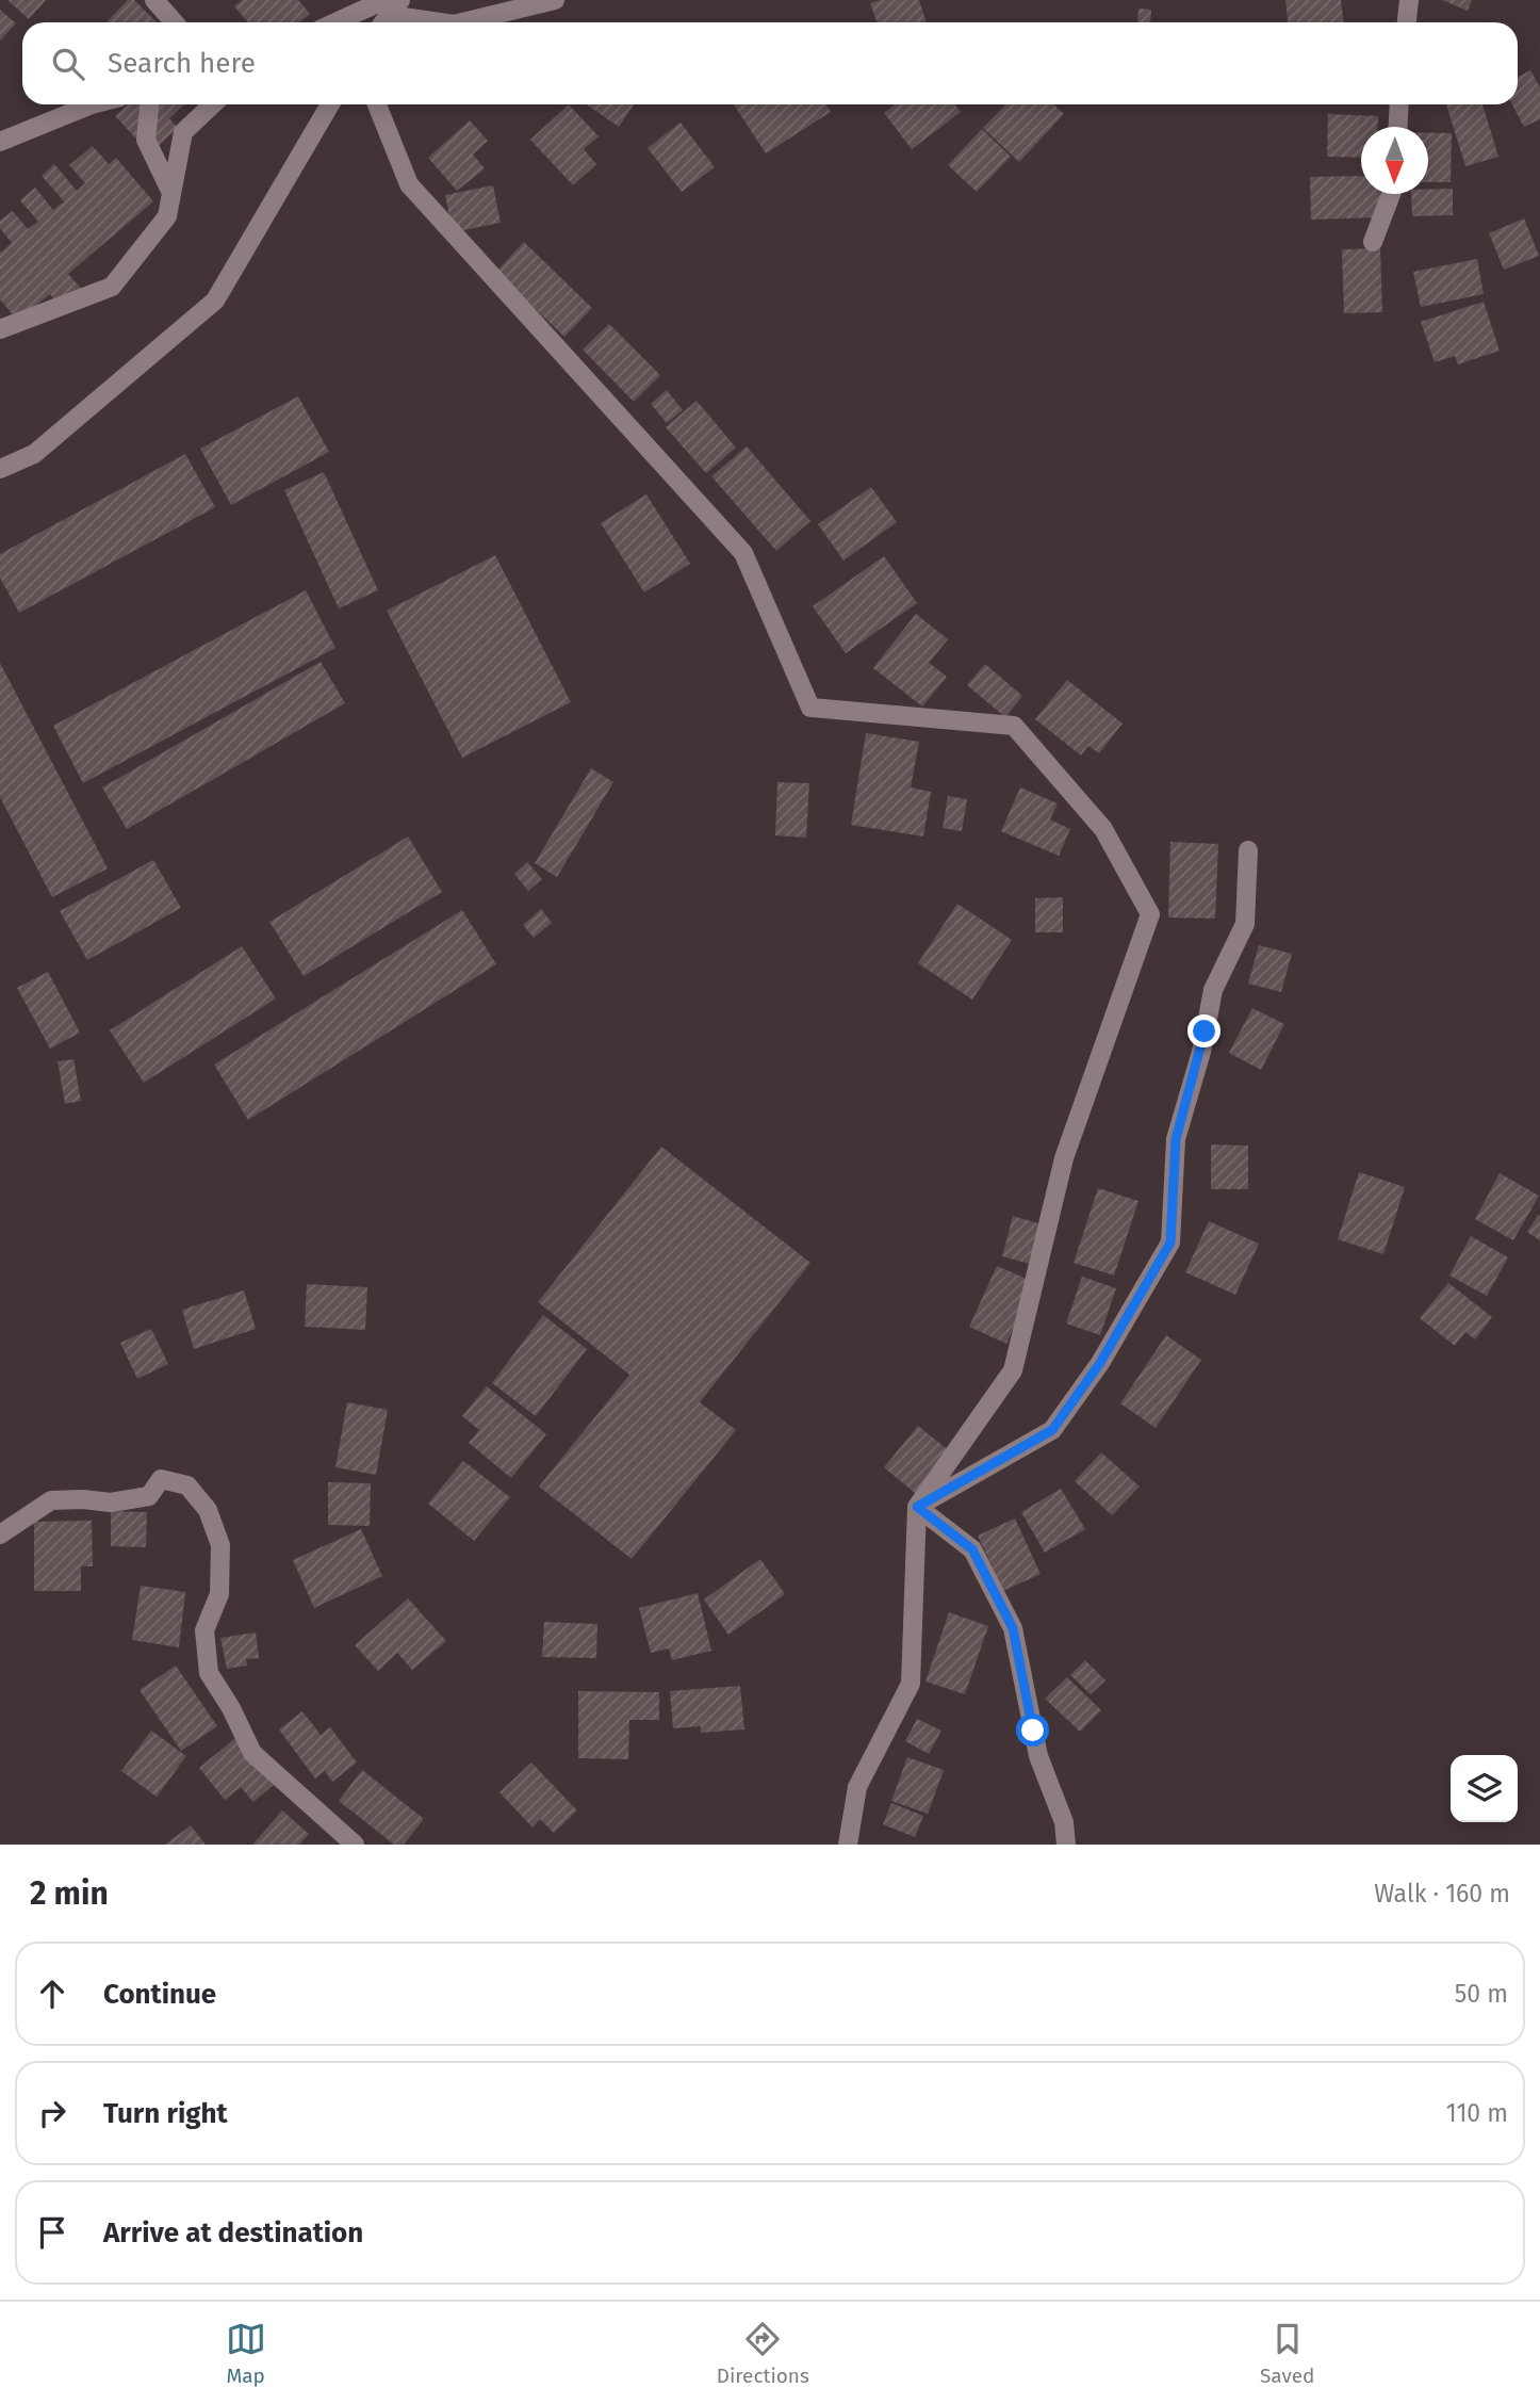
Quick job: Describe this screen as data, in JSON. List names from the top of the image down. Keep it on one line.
{"north":"bottom","page":{"search":"Search here","heading":["2 min","Walk · 160 m"],"list":[["Continue","50 m"],["Turn right","110 m"],"Arrive at destination"],"nav":["Map","Directions","Saved"]}}
